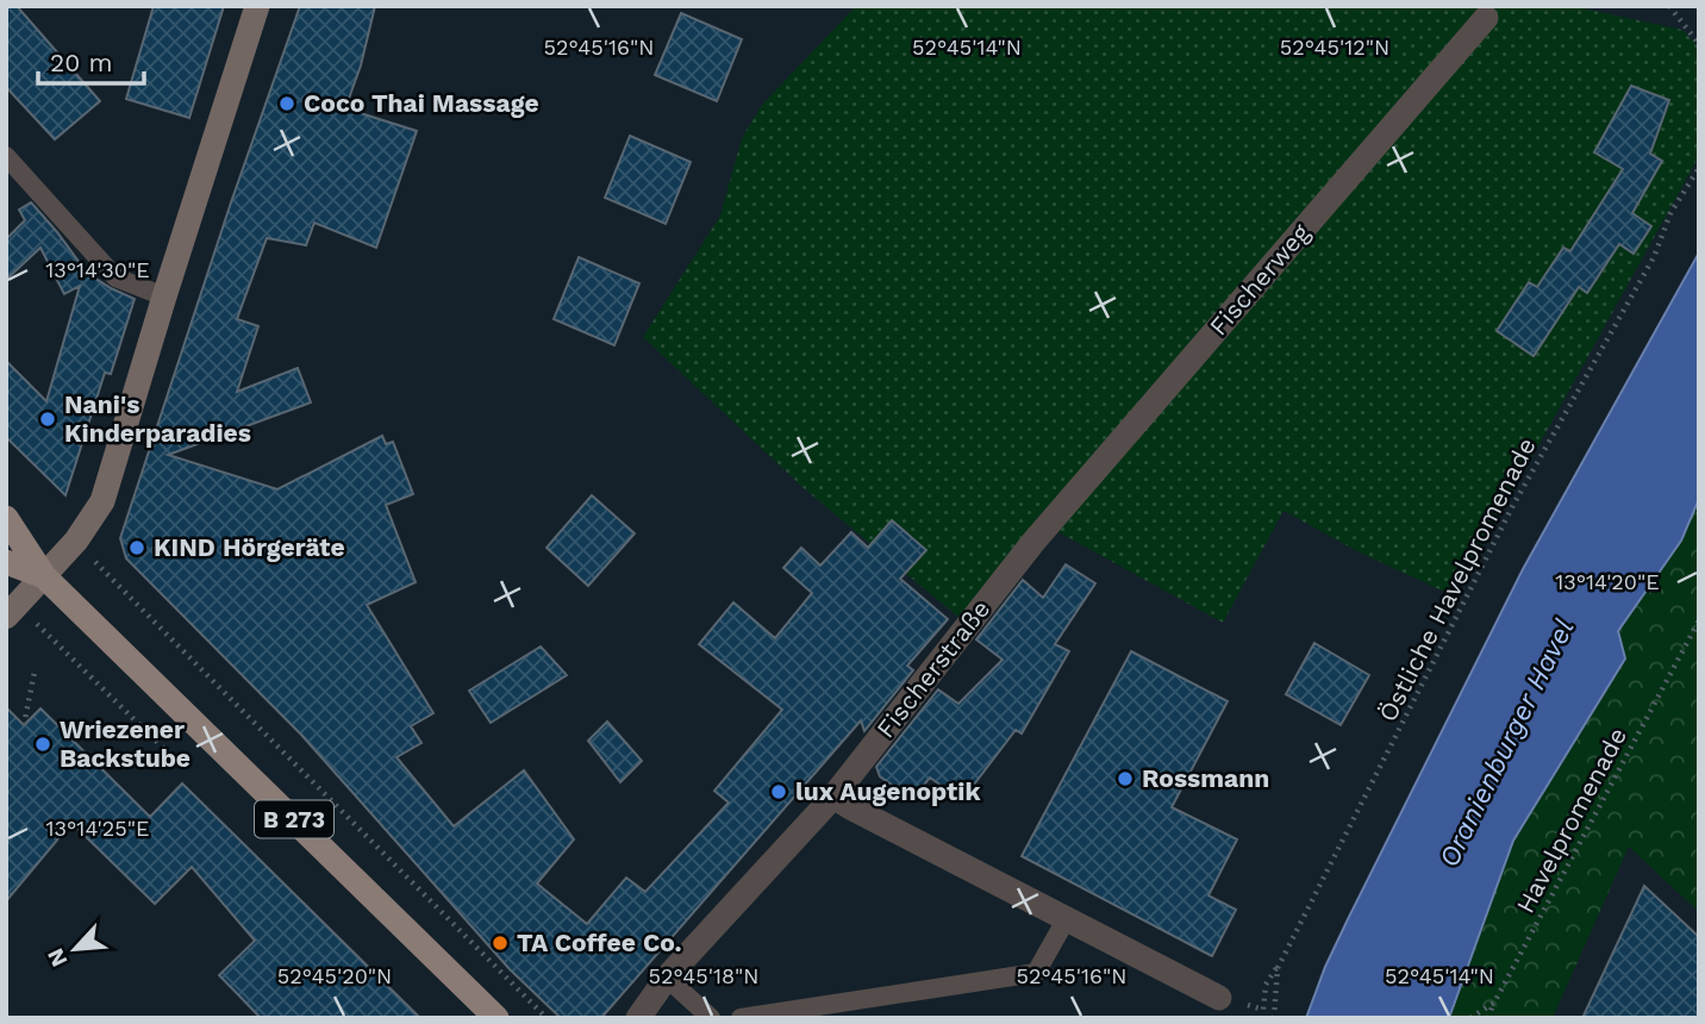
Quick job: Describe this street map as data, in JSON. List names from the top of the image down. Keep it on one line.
{"streets":{"main road":["B 273"],"street":["Fischerweg","Fischerstraße"],"path":["Östliche Havelpromenade","Havelpromenade"]},"crossings":[["Fischerweg","Fischerstraße"]],"water":["Oranienburger Havel"],"places":["Coco Thai Massage","Nani's Kinderparadies","KIND Hörgeräte","Wriezener Backstube","Rossmann","lux Augenoptik","TA Coffee Co."],"scale_bar":"20 m","north":"bottom left","coordinates":["52°45'16\"N","52°45'12\"N","52°45'14\"N","13°14'30\"E","13°14'20\"E","13°14'25\"E","52°45'20\"N","52°45'18\"N"]}
